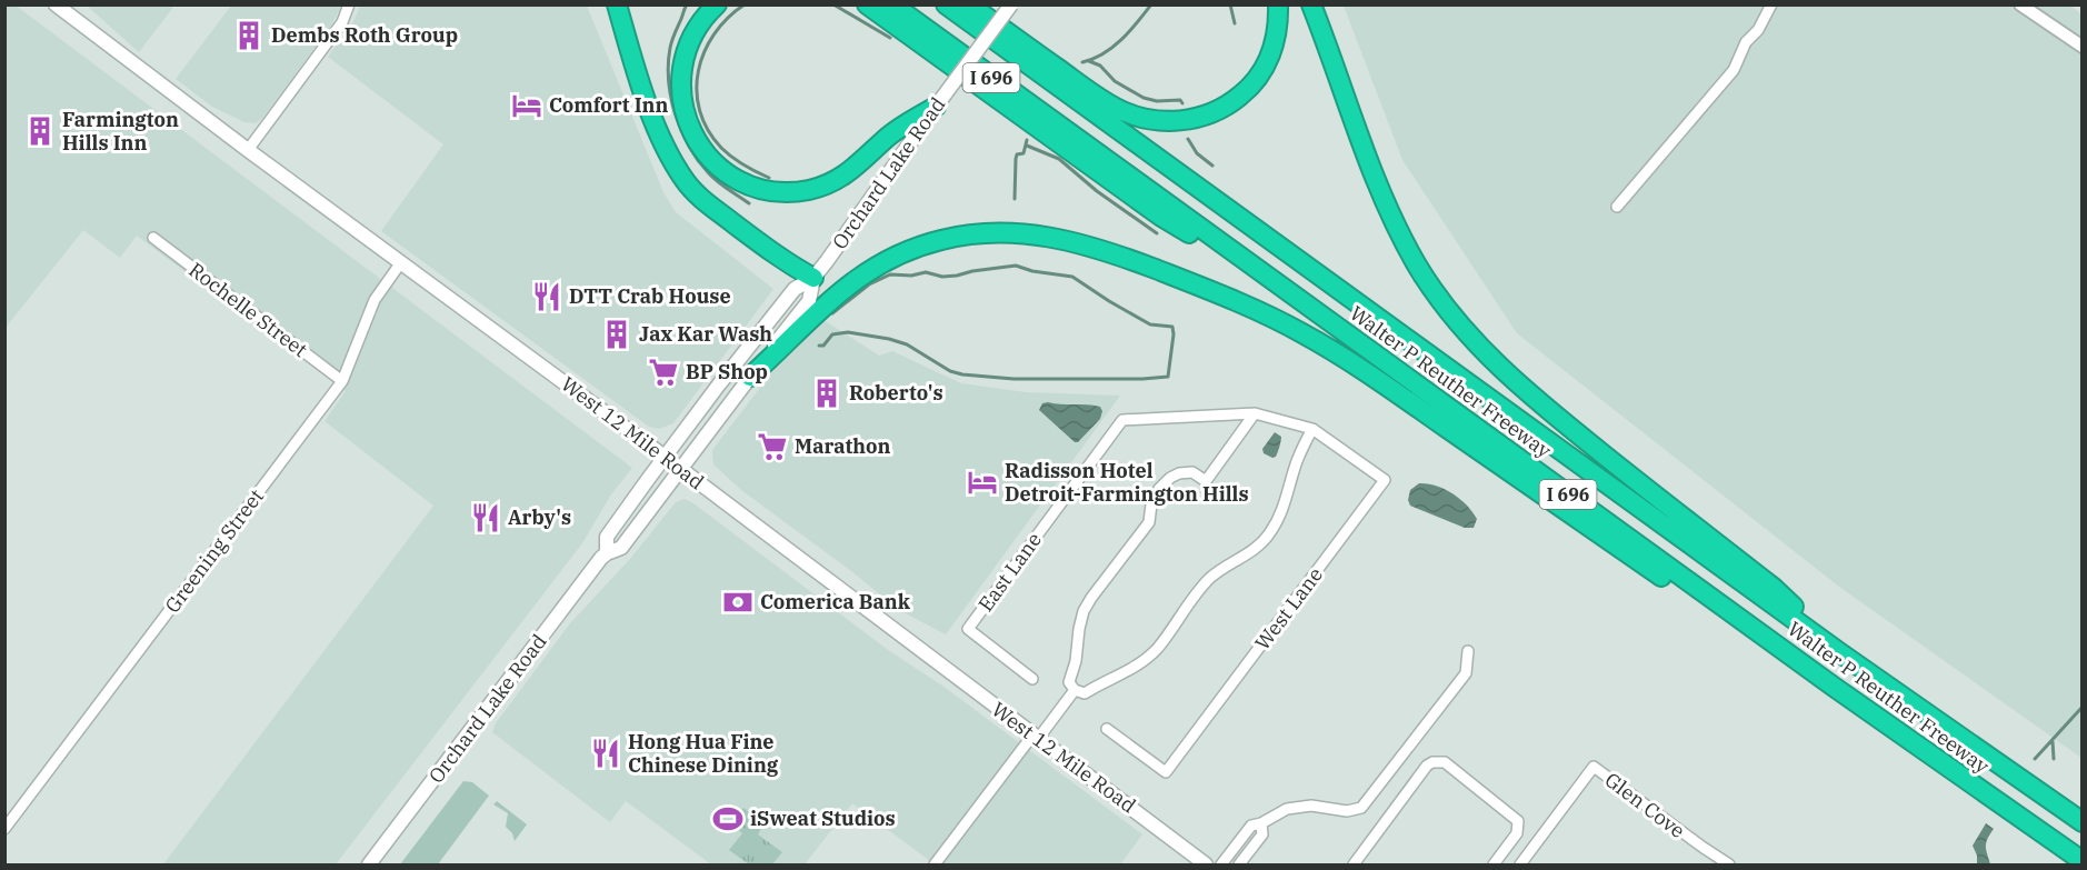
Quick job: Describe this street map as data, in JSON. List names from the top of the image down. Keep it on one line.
{"streets":{"highway":["I 696","Walter P Reuther Freeway"],"main road":["Orchard Lake Road","West 12 Mile Road"],"street":["Rochelle Street","Greening Street","East Lane","West Lane","Glen Cove"]},"crossings":[["Orchard Lake Road","West 12 Mile Road"],["Rochelle Street","Greening Street"],["West 12 Mile Road","Greening Street"],["East Lane","West Lane"]],"places":{"building":["Dembs Roth Group","Farmington Hills Inn","Jax Kar Wash","Roberto's"],"hotel":["Comfort Inn","Radisson Hotel Detroit-Farmington Hills"],"restaurant":["DTT Crab House","Arby's","Hong Hua Fine Chinese Dining"],"supermarket":["BP Shop","Marathon"],"bank":["Comerica Bank"],"sports":["iSweat Studios"]}}
